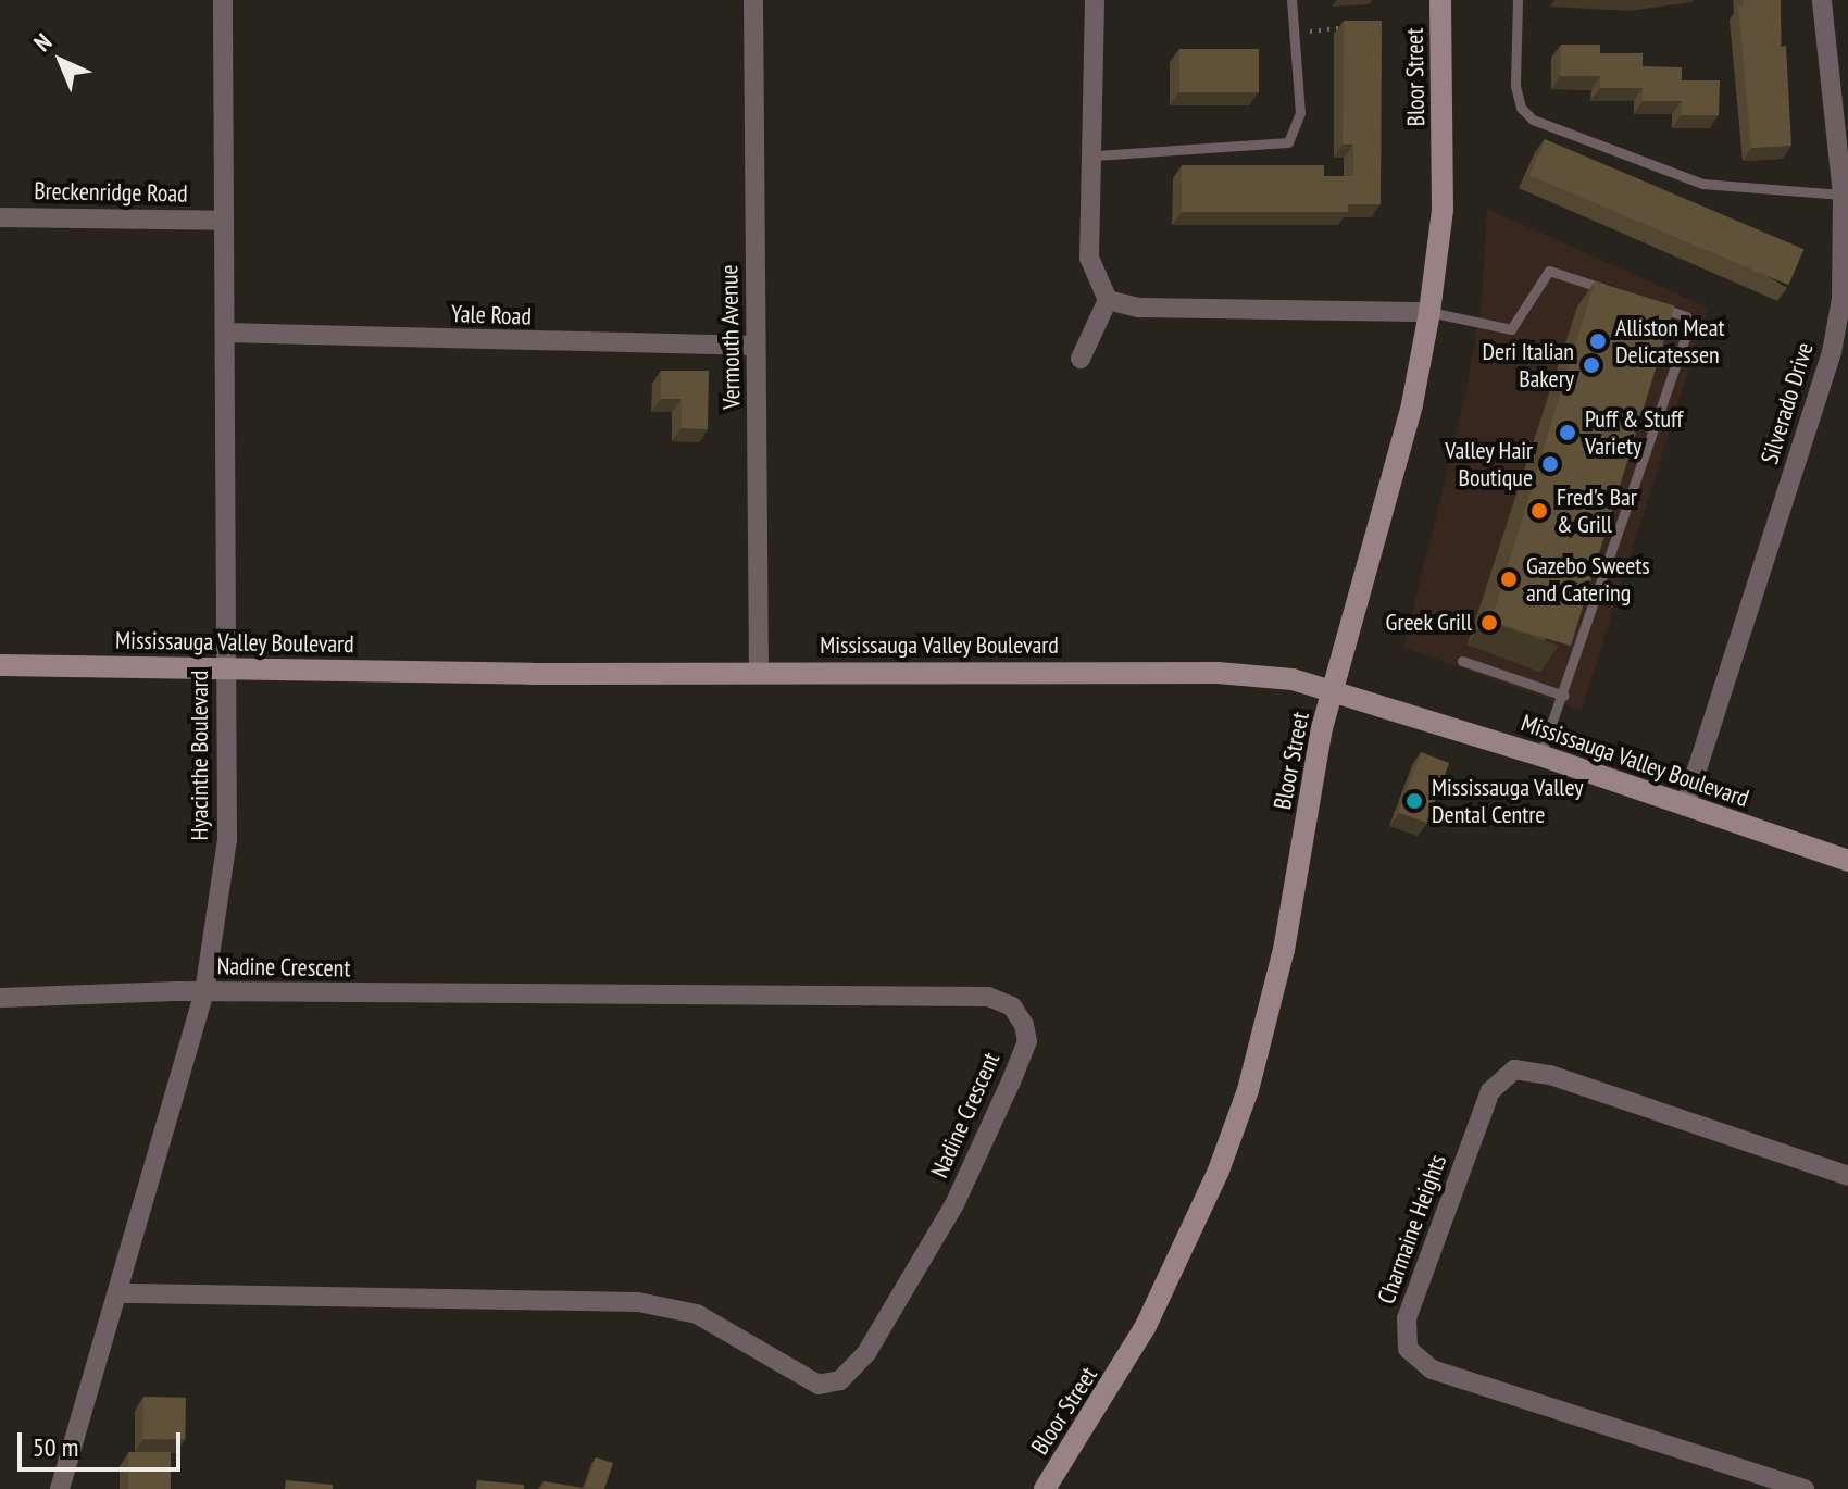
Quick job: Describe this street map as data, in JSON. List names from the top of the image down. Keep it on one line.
{"streets":{"street":["Bloor Street","Breckenridge Road","Yale Road","Vermouth Avenue","Silverado Drive","Mississauga Valley Boulevard","Hyacinthe Boulevard","Nadine Crescent","Charmaine Heights"]},"crossings":[["Bloor Street","Mississauga Valley Boulevard"],["Breckenridge Road","Hyacinthe Boulevard"],["Yale Road","Vermouth Avenue"],["Yale Road","Hyacinthe Boulevard"],["Vermouth Avenue","Mississauga Valley Boulevard"],["Silverado Drive","Mississauga Valley Boulevard"],["Mississauga Valley Boulevard","Hyacinthe Boulevard"],["Hyacinthe Boulevard","Nadine Crescent"]],"places":["Alliston Meat Delicatessen","Deri Italian Bakery","Puff & Stuff Variety","Valley Hair Boutique","Fred's Bar & Grill","Gazebo Sweets and Catering","Greek Grill","Mississauga Valley Dental Centre"],"scale_bar":"50 m","north":"top left"}
